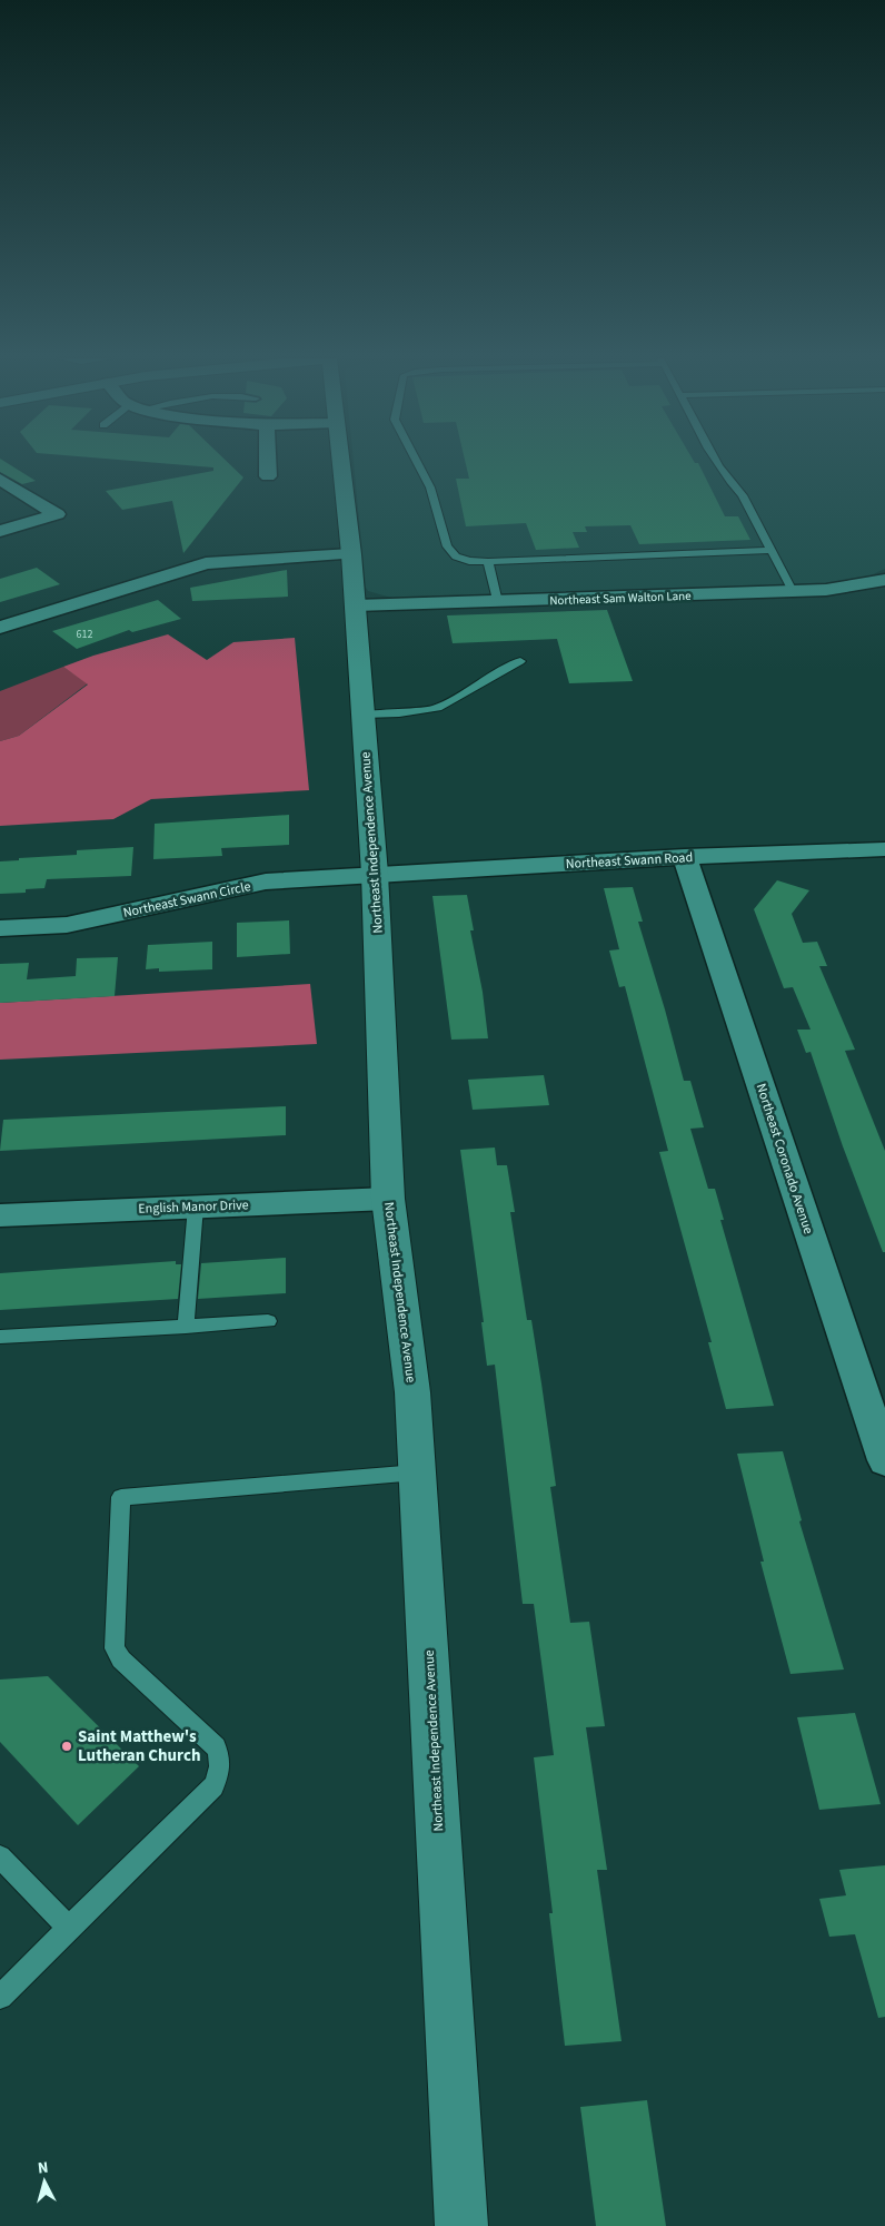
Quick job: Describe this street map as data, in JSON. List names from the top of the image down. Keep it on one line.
{"streets":{"street":["Northeast Sam Walton Lane","Northeast Independence Avenue","Northeast Swann Road","Northeast Swann Circle","Northeast Coronado Avenue","English Manor Drive"]},"crossings":[["Northeast Sam Walton Lane","Northeast Independence Avenue"],["Northeast Independence Avenue","Northeast Swann Road"],["Northeast Independence Avenue","Northeast Swann Circle"],["Northeast Independence Avenue","English Manor Drive"],["Northeast Swann Road","Northeast Swann Circle"],["Northeast Swann Road","Northeast Coronado Avenue"]],"places":["Saint Matthew's Lutheran Church"],"house_numbers":["612"],"north":"top"}
